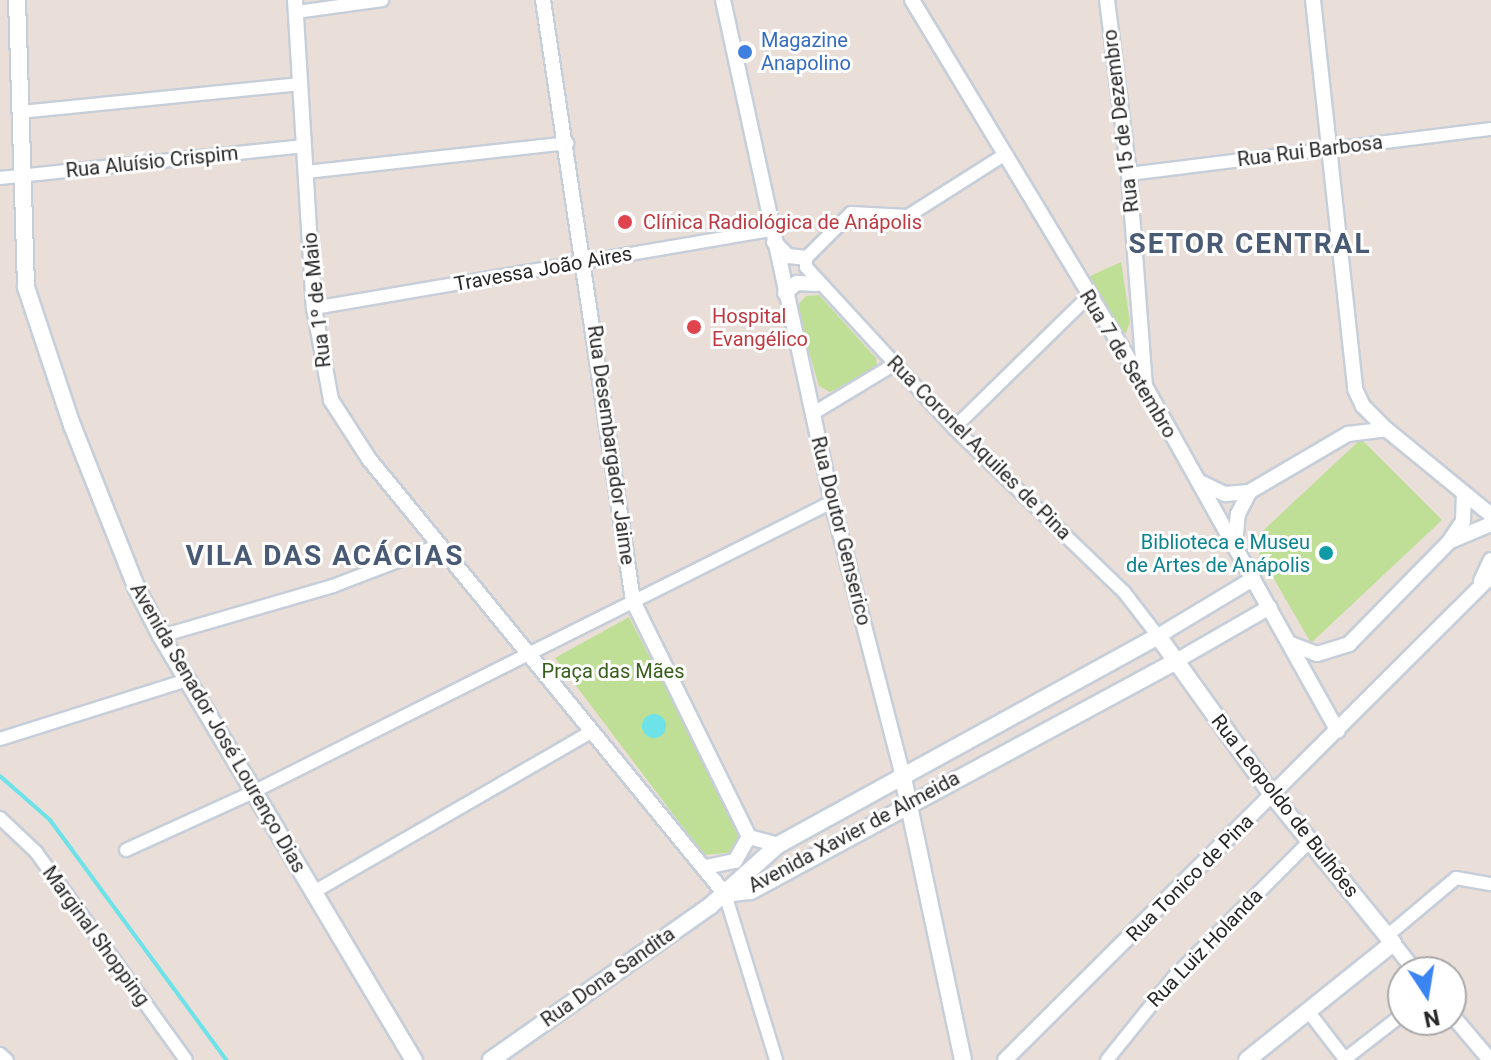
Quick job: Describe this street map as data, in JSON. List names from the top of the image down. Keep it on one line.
{"streets":{"main road":["Rua Doutor Genserico","Avenida Senador José Lourenço Dias","Rua Leopoldo de Bulhões","Avenida Xavier de Almeida","Rua Dona Sandita"],"street":["Rua 15 de Dezembro","Rua Rui Barbosa","Rua Aluísio Crispim","Travessa João Aires","Rua 1º de Maio","Rua 7 de Setembro","Rua Desembargador Jaime","Rua Coronel Aquiles de Pina","Rua Tonico de Pina","Marginal Shopping","Rua Luiz Holanda"]},"crossings":[["Rua 15 de Dezembro","Rua Rui Barbosa"],["Rua 15 de Dezembro","Rua 7 de Setembro"],["Rua Aluísio Crispim","Rua 1º de Maio"],["Rua Aluísio Crispim","Avenida Senador José Lourenço Dias"],["Travessa João Aires","Rua 1º de Maio"],["Travessa João Aires","Rua Desembargador Jaime"],["Travessa João Aires","Rua Doutor Genserico"],["Rua 1º de Maio","Avenida Xavier de Almeida"],["Rua 1º de Maio","Rua Dona Sandita"],["Rua 7 de Setembro","Avenida Xavier de Almeida"],["Rua 7 de Setembro","Rua Tonico de Pina"],["Rua Coronel Aquiles de Pina","Rua Leopoldo de Bulhões"],["Rua Coronel Aquiles de Pina","Avenida Xavier de Almeida"],["Rua Doutor Genserico","Avenida Xavier de Almeida"],["Rua Leopoldo de Bulhões","Avenida Xavier de Almeida"],["Rua Leopoldo de Bulhões","Rua Tonico de Pina"],["Rua Leopoldo de Bulhões","Rua Luiz Holanda"],["Avenida Xavier de Almeida","Rua Dona Sandita"]],"districts":["SETOR CENTRAL","VILA DAS ACÁCIAS"],"parks":["Praça das Mães"],"places":["Magazine Anapolino","Clínica Radiológica de Anápolis","Hospital Evangélico","Biblioteca e Museu de Artes de Anápolis"],"north":"bottom"}
